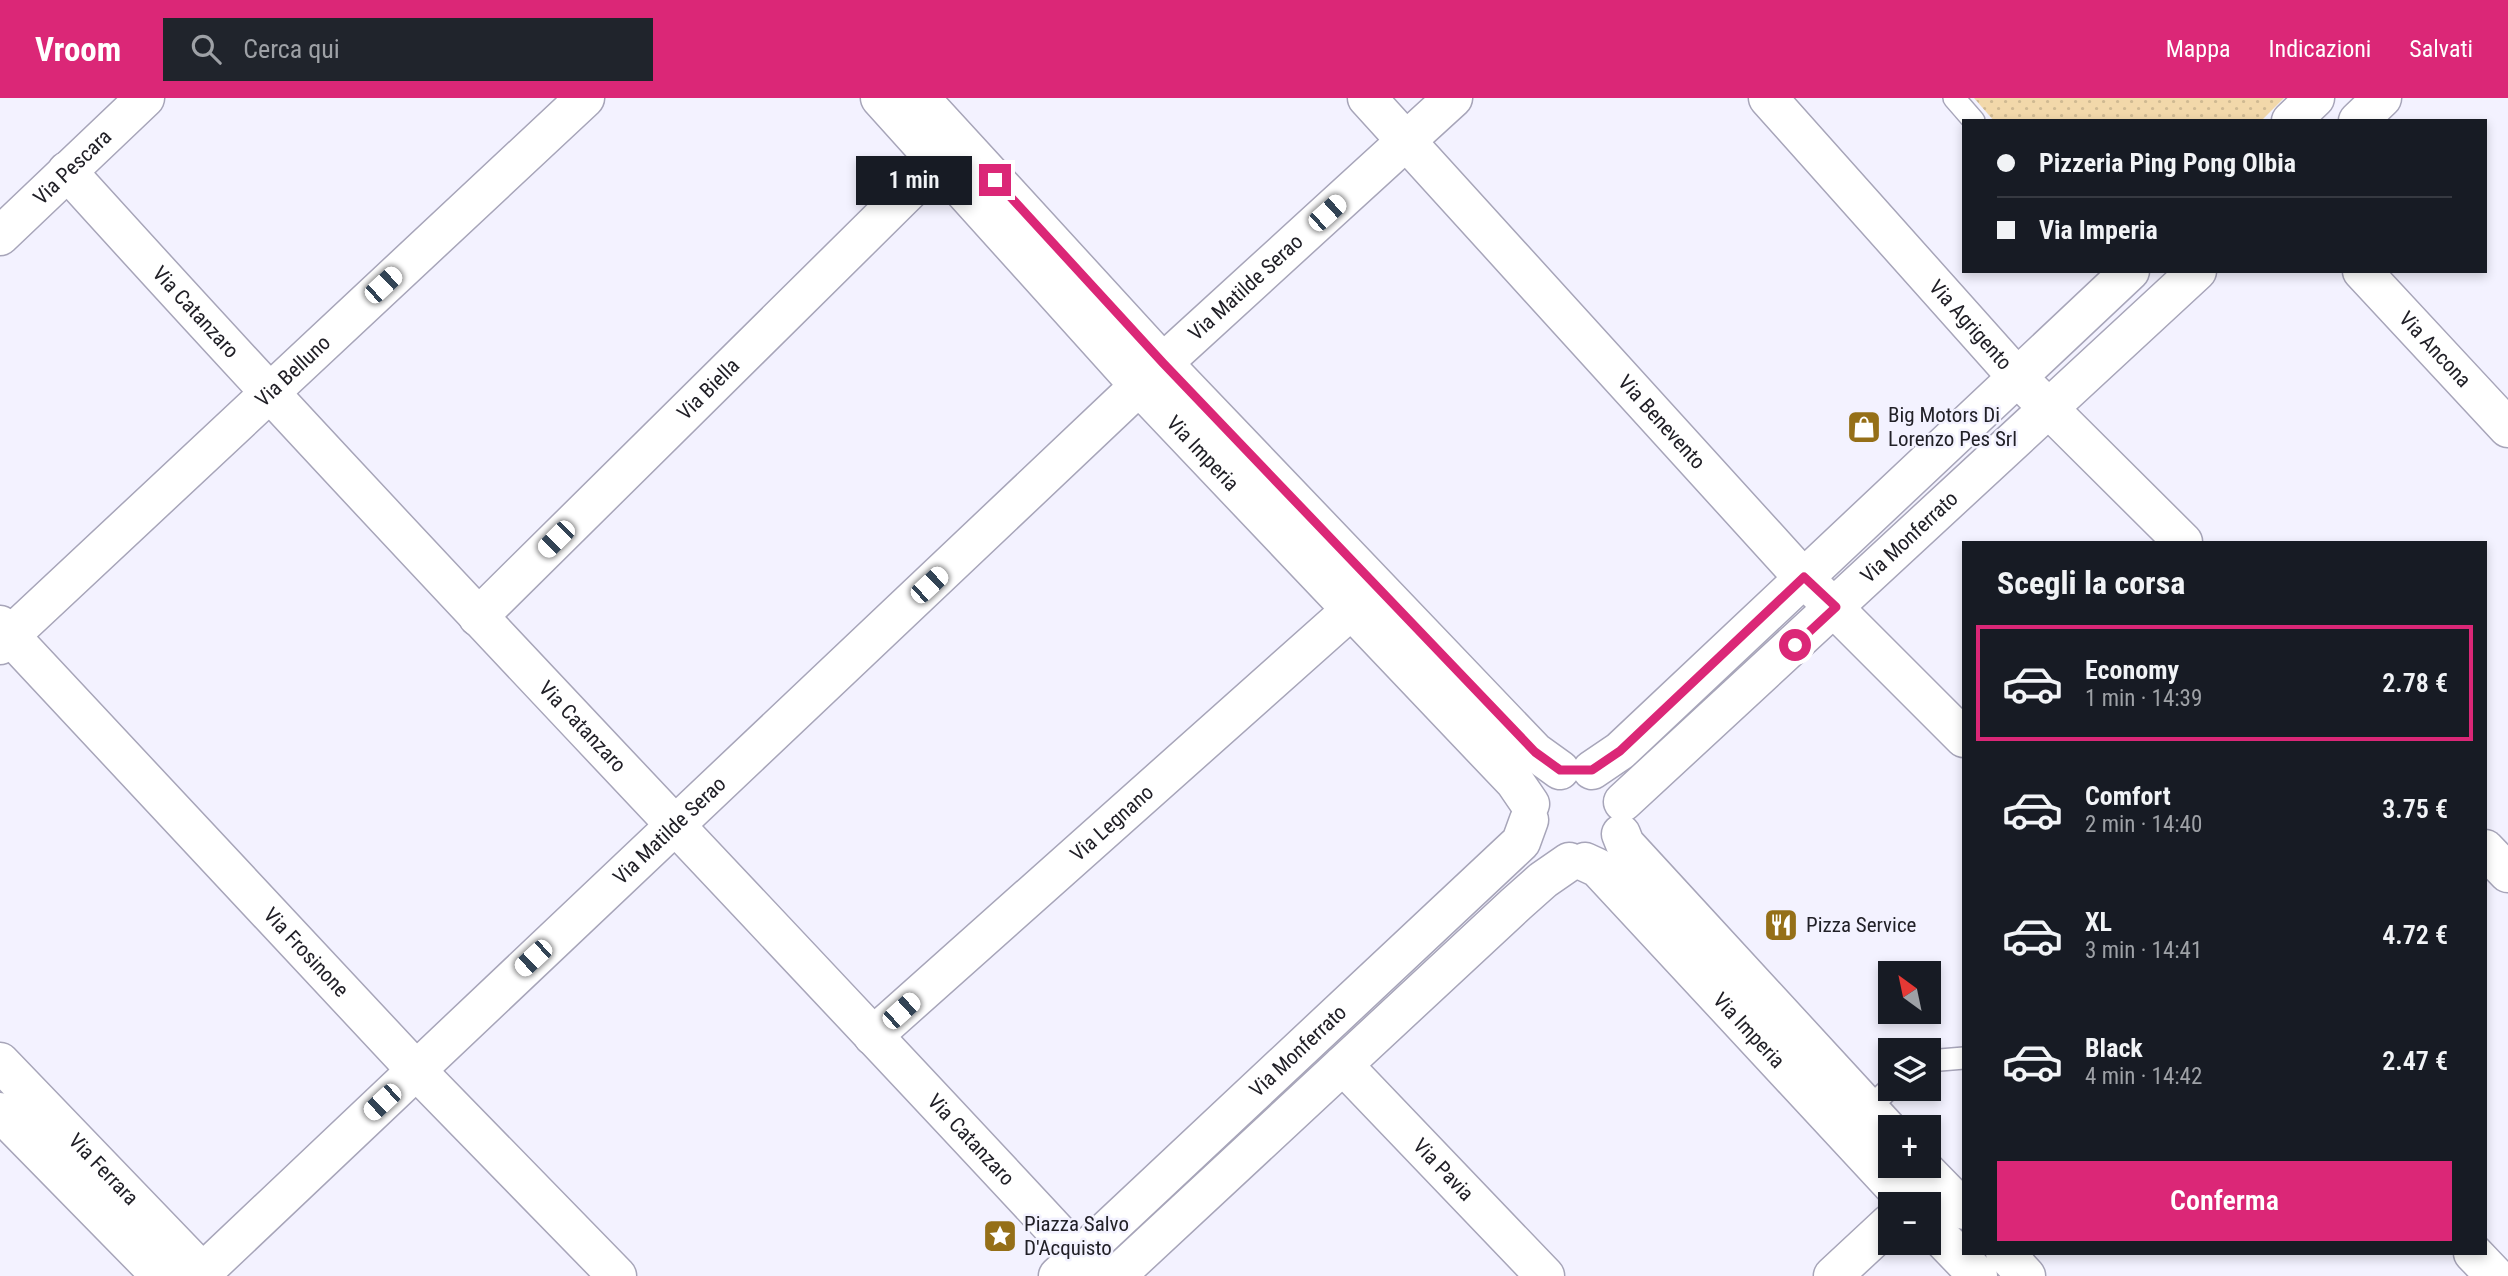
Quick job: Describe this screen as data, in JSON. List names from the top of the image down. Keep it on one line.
{"streets":{"street":["Via Pescara","Via Matilde Serao","Via Catanzaro","Via Agrigento","Via Ancona","Via Belluno","Via Biella","Via Benevento","Via Imperia","Via Monferrato","Via Legnano","Via Frosinone","Via Ferrara","Via Pavia"]},"crossings":[["Via Pescara","Via Catanzaro"],["Via Matilde Serao","Via Catanzaro"],["Via Matilde Serao","Via Benevento"],["Via Matilde Serao","Via Imperia"],["Via Matilde Serao","Via Frosinone"],["Via Matilde Serao","Via Ferrara"],["Via Catanzaro","Via Belluno"],["Via Catanzaro","Via Biella"],["Via Catanzaro","Via Monferrato"],["Via Catanzaro","Via Legnano"],["Via Agrigento","Via Monferrato"],["Via Belluno","Via Frosinone"],["Via Biella","Via Imperia"],["Via Benevento","Via Monferrato"],["Via Imperia","Via Monferrato"],["Via Imperia","Via Legnano"],["Via Monferrato","Via Pavia"]],"places":{"shop":["Big Motors Di Lorenzo Pes Srl"],"restaurant":["Pizza Service"],"place":["Piazza Salvo D'Acquisto"]},"north":"top left","page":{"header":"Vroom","search":"Cerca qui","nav":["Mappa","Indicazioni","Salvati"],"banner":["Pizzeria Ping Pong Olbia","Via Imperia"],"bubble":"1 min","heading":"Scegli la corsa","list":[{"name":"Economy","note":"1 min · 14:39","value":"2.78 €"},{"name":"Comfort","note":"2 min · 14:40","value":"3.75 €"},{"name":"XL","note":"3 min · 14:41","value":"4.72 €"},{"name":"Black","note":"4 min · 14:42","value":"2.47 €"}],"map_buttons":["+","−"],"buttons":"Conferma"}}
